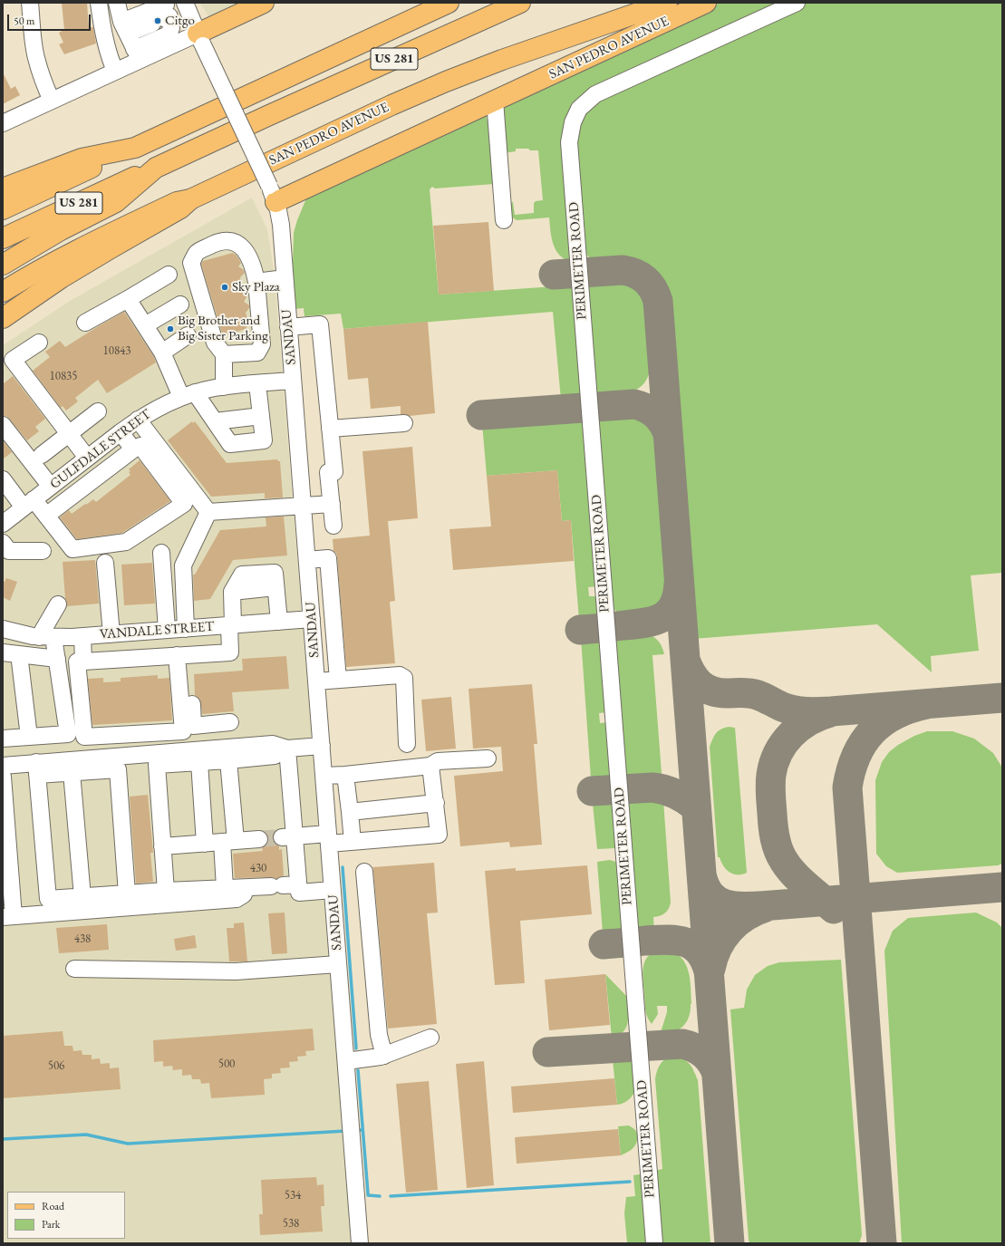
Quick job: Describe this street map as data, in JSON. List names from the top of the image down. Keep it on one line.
{"streets":{"main road":["SAN PEDRO AVENUE","US 281"],"street":["PERIMETER ROAD","SANDAU","GULFDALE STREET","VANDALE STREET"]},"crossings":[["SAN PEDRO AVENUE","SANDAU"],["SANDAU","GULFDALE STREET"],["SANDAU","VANDALE STREET"]],"places":["Citgo","Sky Plaza","Big Brother and Big Sister Parking"],"house_numbers":["10843","10835","430","438","500","506","534","538"],"legend":["Road","Park"],"scale_bar":"50 m"}
